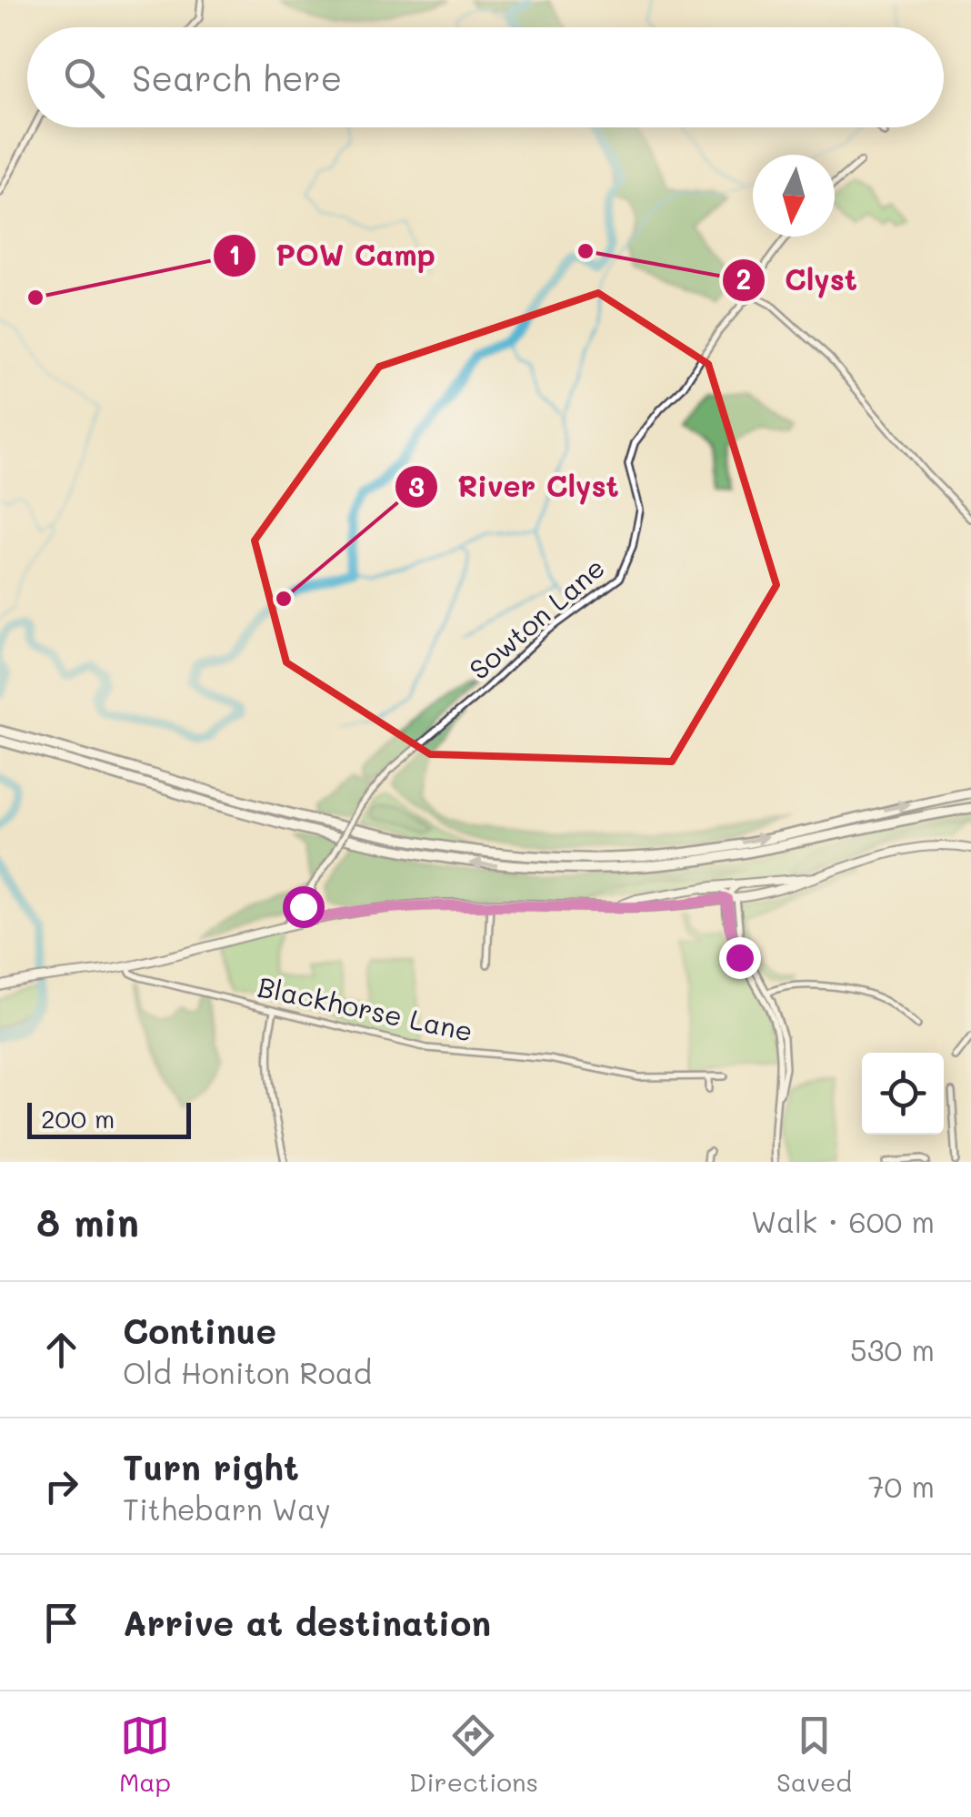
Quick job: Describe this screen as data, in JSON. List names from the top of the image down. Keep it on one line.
{"streets":{"street":["Sowton Lane","Blackhorse Lane"]},"places":["Clyst","POW Camp","River Clyst"],"scale_bar":"200 m","north":"bottom","page":{"search":"Search here","scale":"200 m","heading":["8 min","Walk · 600 m"],"list":[["Continue","Old Honiton Road","530 m"],["Turn right","Tithebarn Way","70 m"],"Arrive at destination"],"nav":["Map","Directions","Saved"]}}
